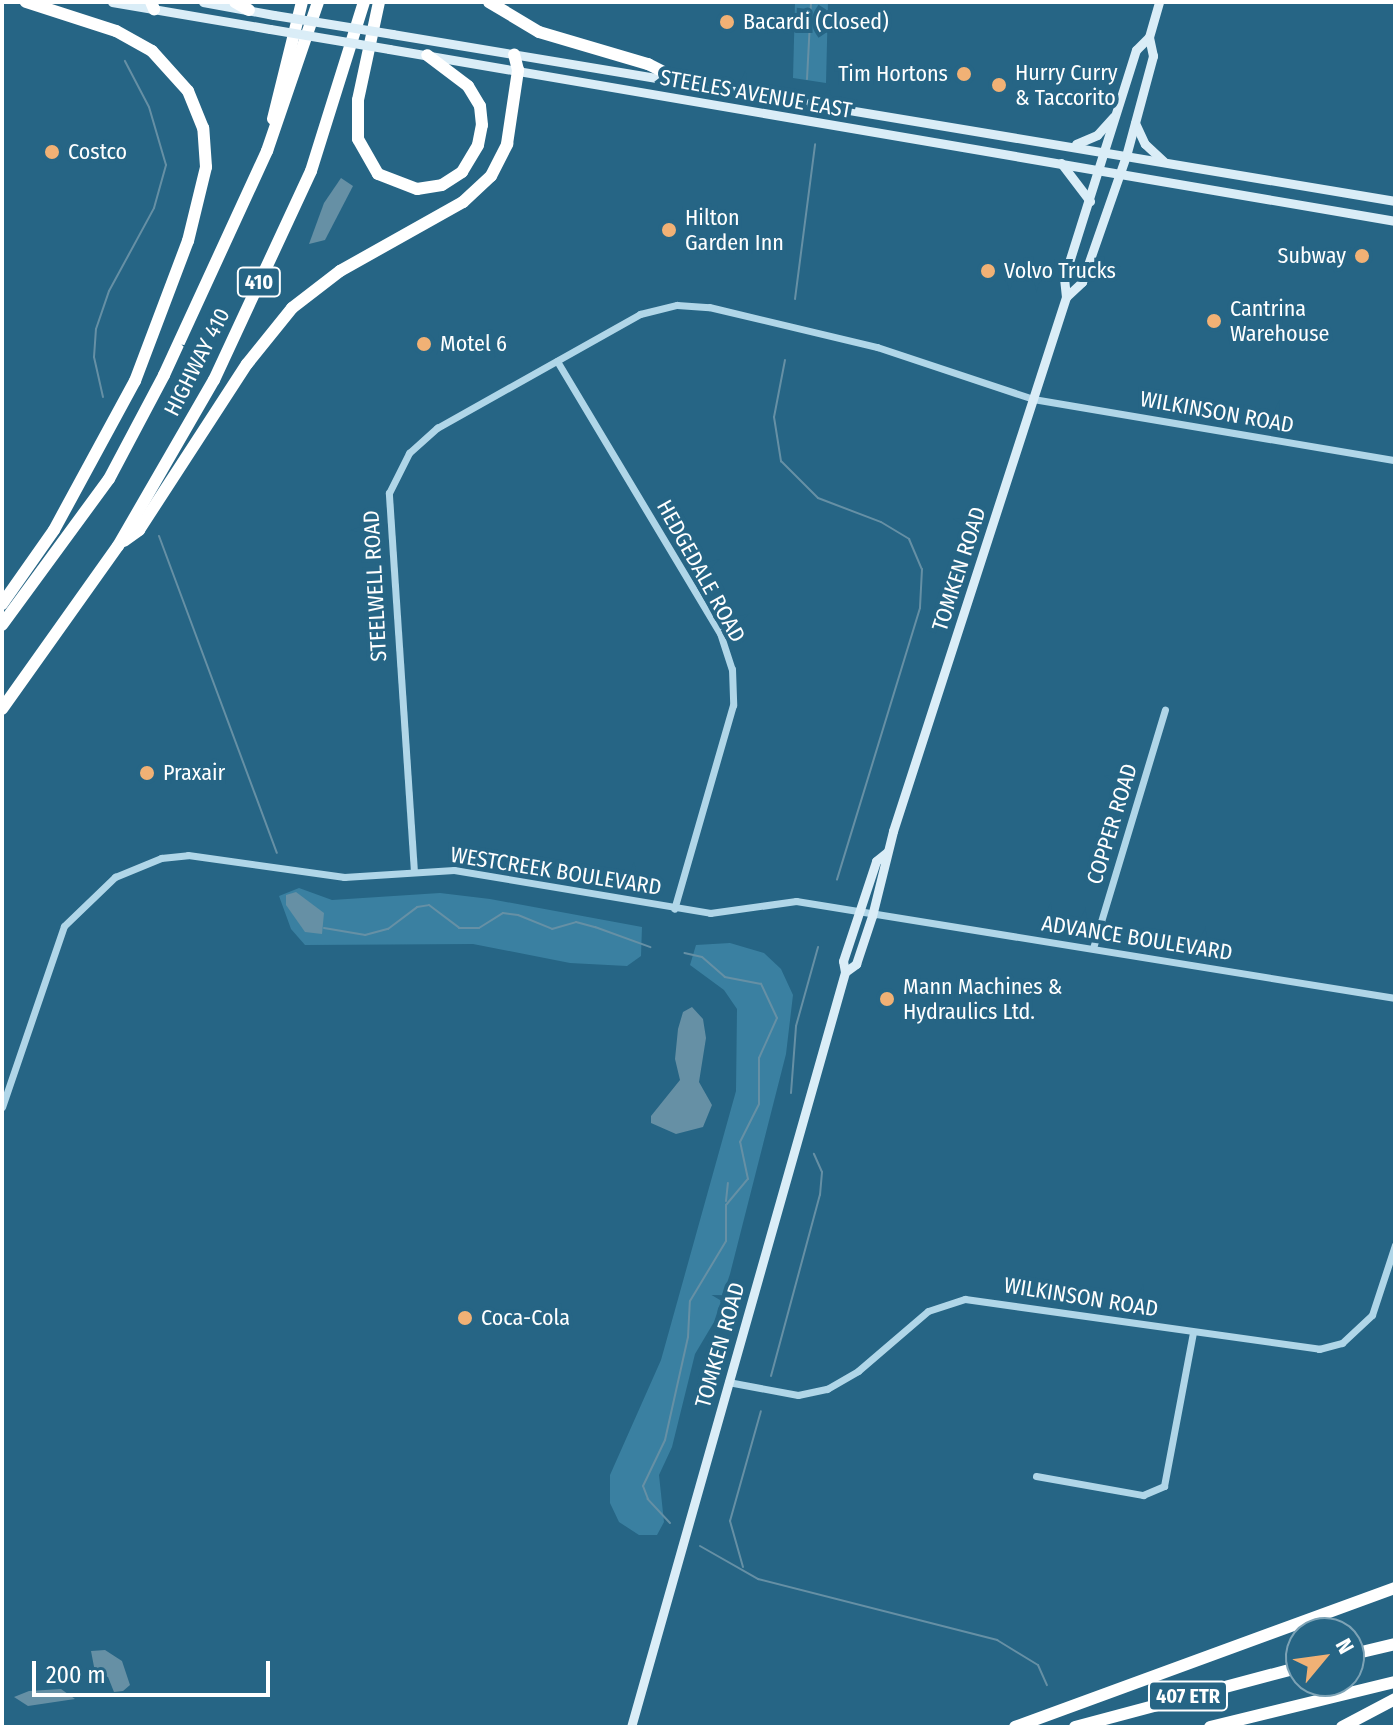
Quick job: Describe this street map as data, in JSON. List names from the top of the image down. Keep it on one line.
{"streets":{"highway":["410","HIGHWAY 410","407 ETR"],"main road":["STEELES AVENUE EAST","TOMKEN ROAD"],"street":["WILKINSON ROAD","HEDGEDALE ROAD","STEELWELL ROAD","COPPER ROAD","WESTCREEK BOULEVARD","ADVANCE BOULEVARD"]},"crossings":[["STEELES AVENUE EAST","TOMKEN ROAD"],["WILKINSON ROAD","TOMKEN ROAD"],["WILKINSON ROAD","STEELWELL ROAD"],["TOMKEN ROAD","STEELWELL ROAD"],["TOMKEN ROAD","WESTCREEK BOULEVARD"],["TOMKEN ROAD","ADVANCE BOULEVARD"],["HEDGEDALE ROAD","STEELWELL ROAD"],["HEDGEDALE ROAD","WESTCREEK BOULEVARD"],["STEELWELL ROAD","WESTCREEK BOULEVARD"],["COPPER ROAD","ADVANCE BOULEVARD"],["WESTCREEK BOULEVARD","ADVANCE BOULEVARD"]],"places":["Bacardi (Closed)","Tim Hortons","Hurry Curry & Taccorito","Costco","Hilton Garden Inn","Subway","Volvo Trucks","Cantrina Warehouse","Motel 6","Praxair","Mann Machines & Hydraulics Ltd.","Coca-Cola"],"scale_bar":"200 m","north":"top right"}
